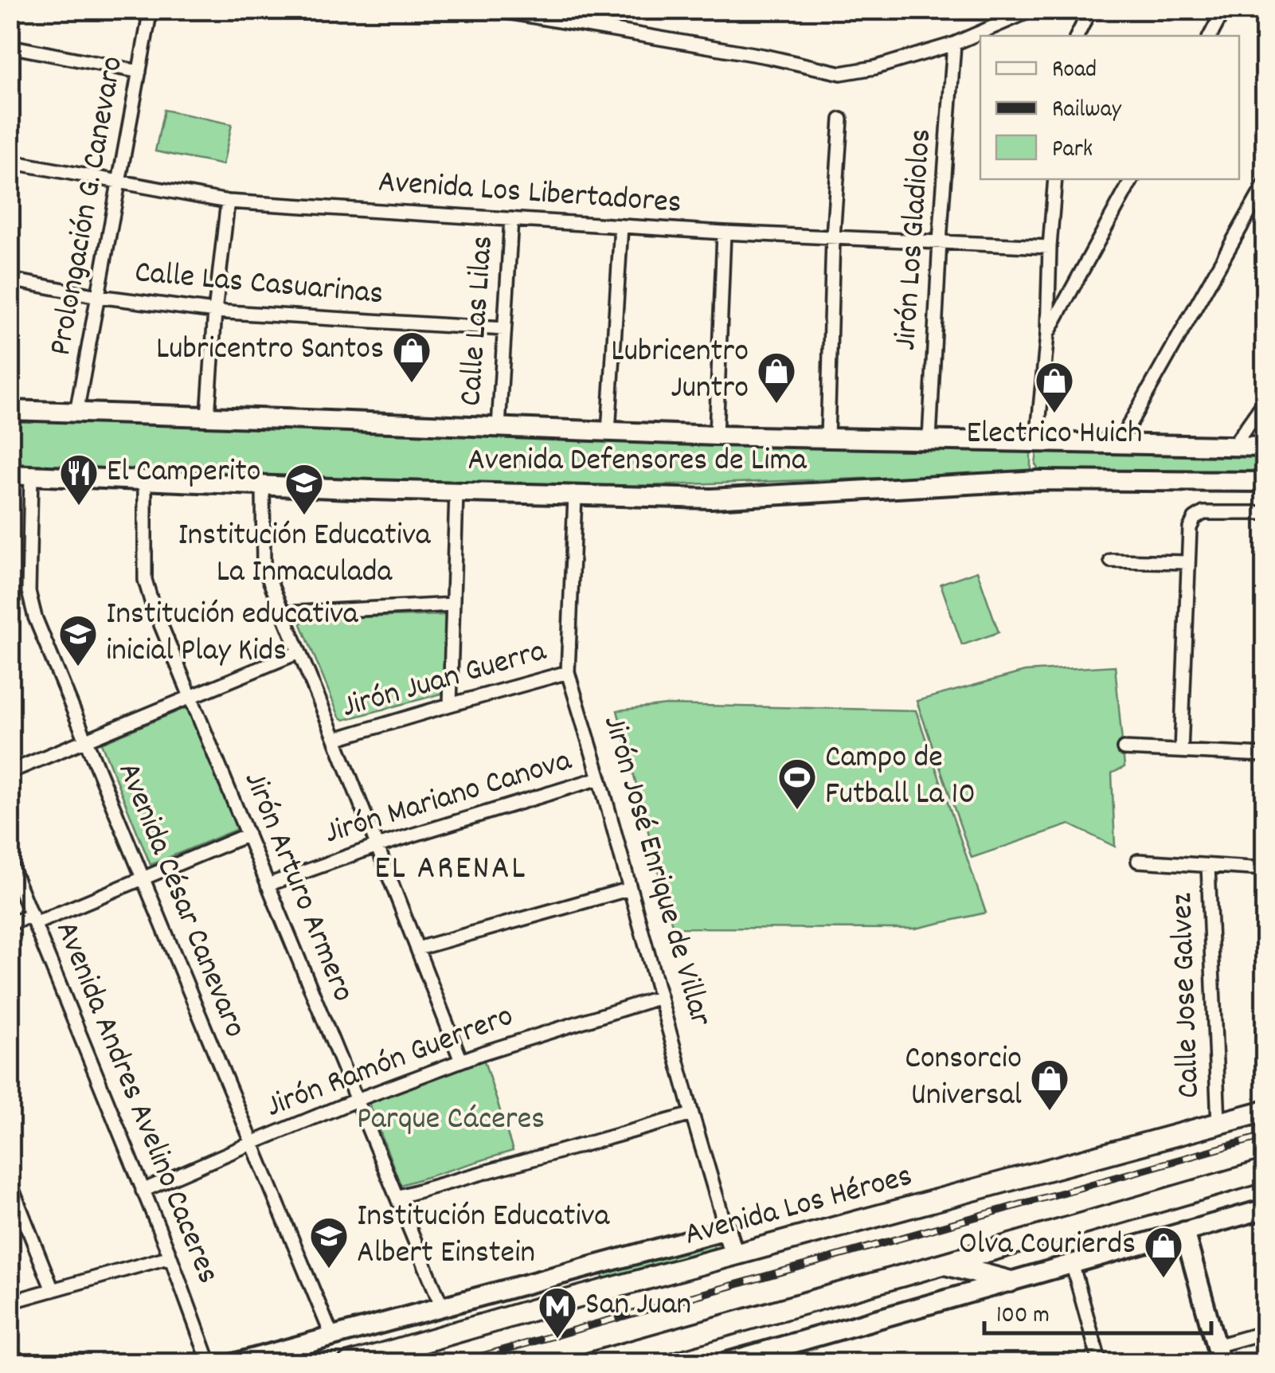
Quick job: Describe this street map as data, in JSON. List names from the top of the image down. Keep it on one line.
{"streets":{"main road":["Avenida Defensores de Lima","Jirón José Enrique de Villar","Avenida Los Héroes"],"street":["Avenida Los Libertadores","Prolongación G. Canevaro","Jirón Los Gladiolos","Calle Las Casuarinas","Calle Las Lilas","Jirón Juan Guerra","Jirón Mariano Canova","Jirón Arturo Armero","Avenida César Canevaro","Calle Jose Galvez","Jirón Ramón Guerrero","Avenida Andres Avelino Caceres"]},"crossings":[["Avenida Los Libertadores","Prolongación G. Canevaro"],["Avenida Los Libertadores","Jirón Los Gladiolos"],["Avenida Los Libertadores","Calle Las Lilas"],["Prolongación G. Canevaro","Calle Las Casuarinas"],["Prolongación G. Canevaro","Avenida Defensores de Lima"],["Jirón Los Gladiolos","Avenida Defensores de Lima"],["Calle Las Casuarinas","Calle Las Lilas"],["Calle Las Lilas","Avenida Defensores de Lima"],["Avenida Defensores de Lima","Jirón José Enrique de Villar"],["Avenida Defensores de Lima","Jirón Arturo Armero"],["Avenida Defensores de Lima","Avenida César Canevaro"],["Jirón Juan Guerra","Jirón José Enrique de Villar"],["Jirón Mariano Canova","Jirón José Enrique de Villar"],["Jirón Mariano Canova","Jirón Arturo Armero"],["Jirón José Enrique de Villar","Jirón Ramón Guerrero"],["Jirón José Enrique de Villar","Avenida Los Héroes"],["Jirón Arturo Armero","Jirón Ramón Guerrero"],["Jirón Arturo Armero","Avenida Los Héroes"],["Avenida César Canevaro","Jirón Ramón Guerrero"],["Avenida César Canevaro","Avenida Los Héroes"],["Calle Jose Galvez","Avenida Los Héroes"],["Jirón Ramón Guerrero","Avenida Andres Avelino Caceres"]],"districts":["EL ARENAL"],"parks":["Parque Cáceres"],"places":{"shop":["Lubricentro Santos","Lubricentro Juntro","Electrico Huich","Consorcio Universal","Olva Courierds"],"restaurant":["El Camperito"],"school or university":["Institución Educativa La Inmaculada","Institución educativa inicial Play Kids","Institución Educativa Albert Einstein"],"sports":["Campo de Futball La 10"],"metro station":["San Juan"]},"legend":["Road","Railway","Park"],"scale_bar":"100 m"}
